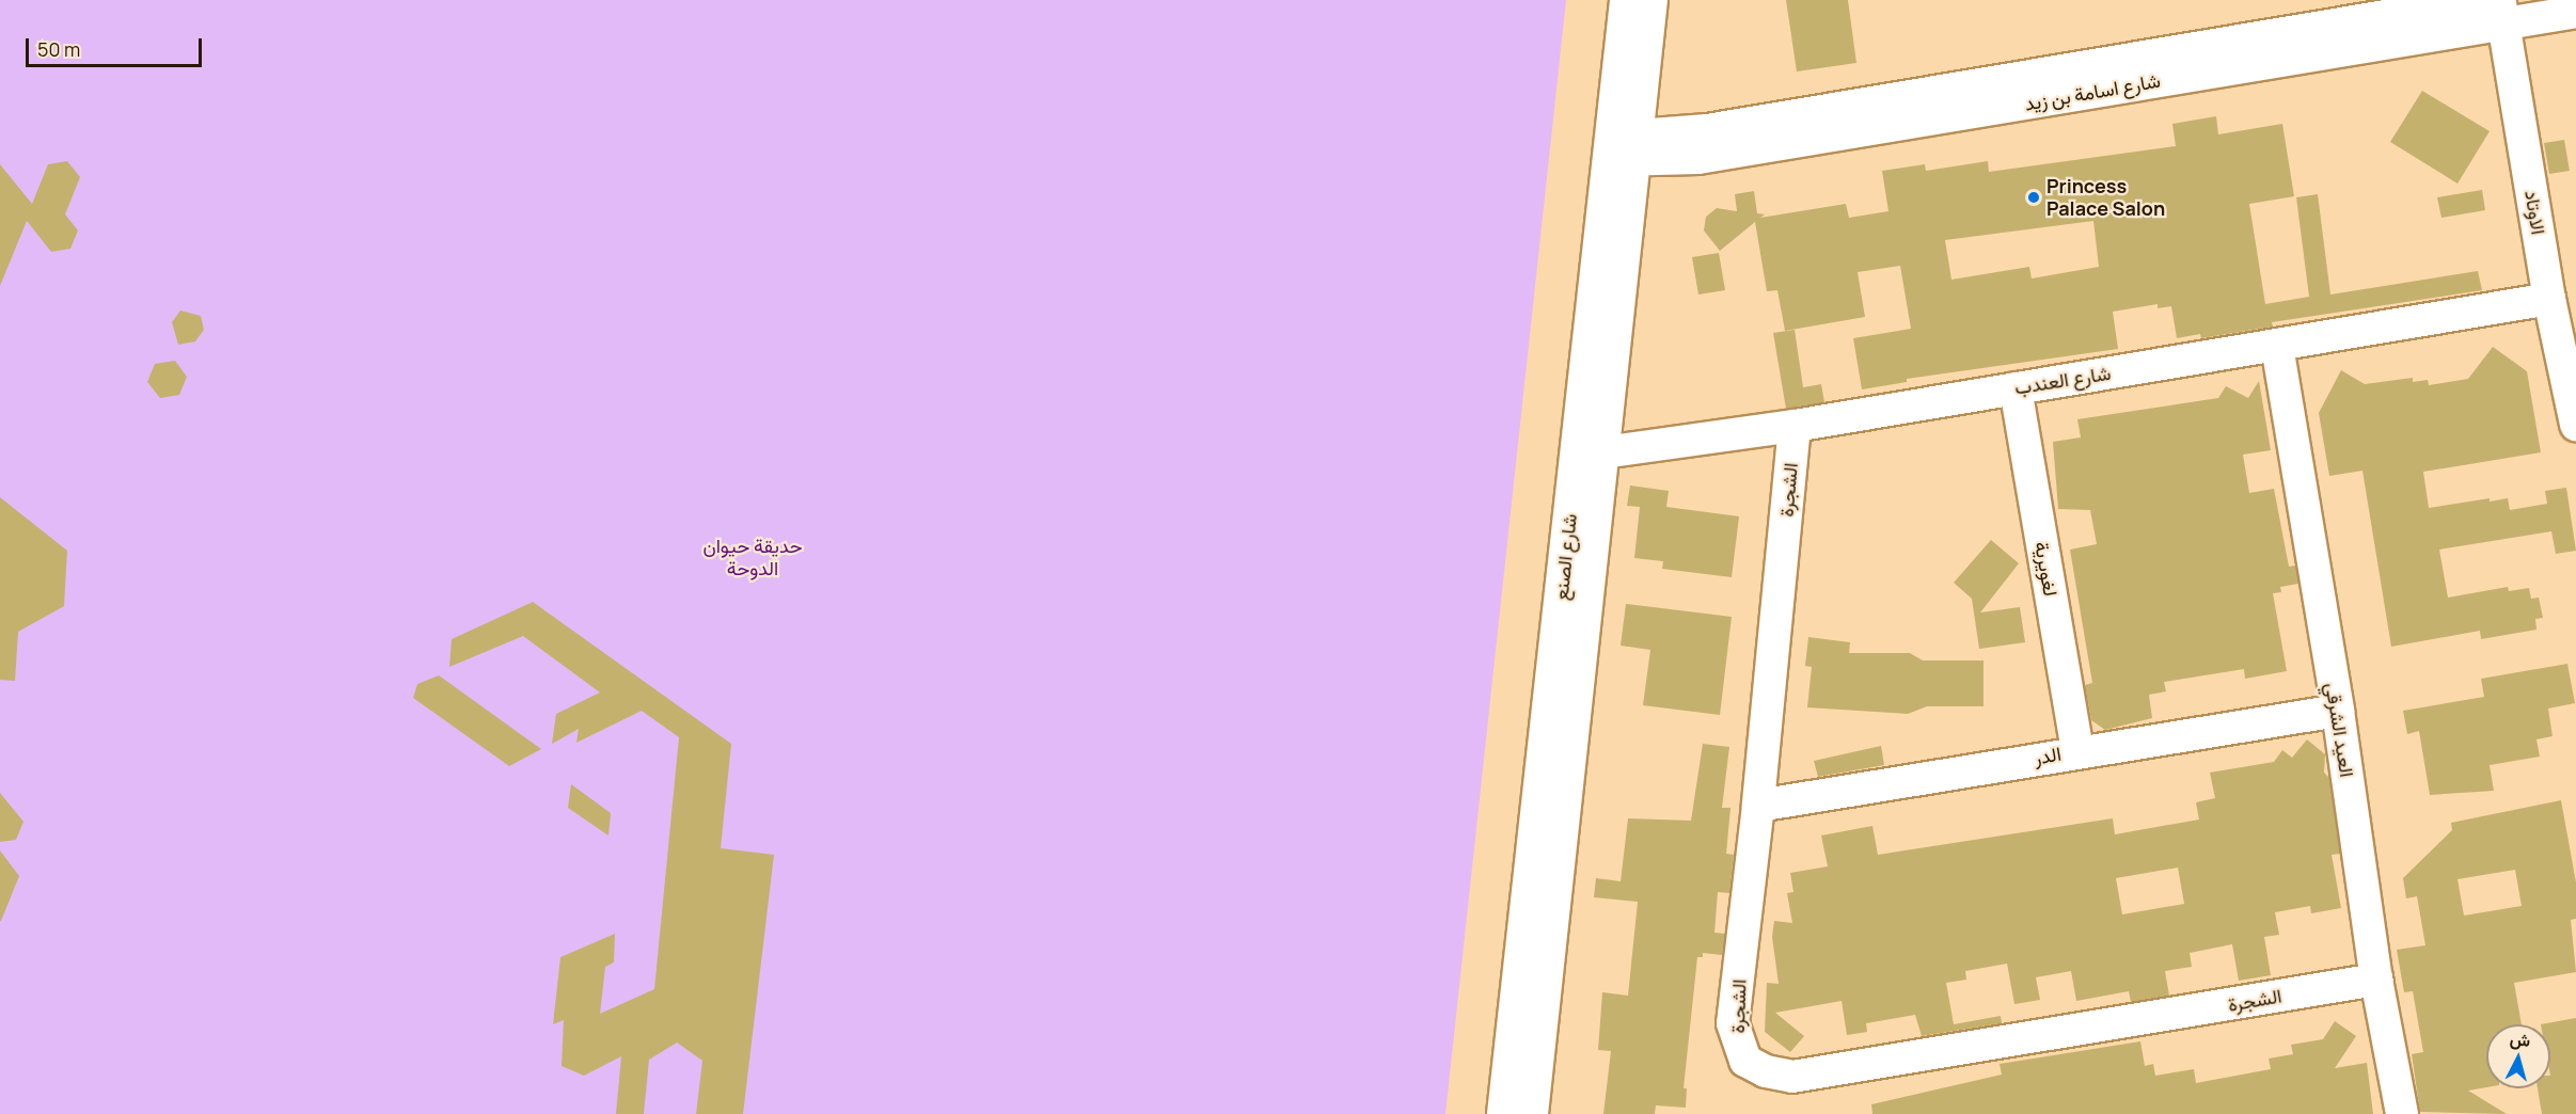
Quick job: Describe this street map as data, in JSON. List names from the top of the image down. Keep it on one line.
{"streets":{"street":["شارع اسامة بن زيد","الاوتاد","شارع العندب","الشجرة","شارع الصنع","لغويرية","العيد الشرقي","الدر"]},"crossings":[["شارع اسامة بن زيد","الاوتاد"],["شارع اسامة بن زيد","شارع الصنع"],["الاوتاد","شارع العندب"],["شارع العندب","الشجرة"],["شارع العندب","شارع الصنع"],["شارع العندب","لغويرية"],["شارع العندب","العيد الشرقي"],["الشجرة","العيد الشرقي"],["الشجرة","الدر"],["لغويرية","الدر"],["العيد الشرقي","الدر"]],"parks":["حديقة حيوان الدوحة"],"places":["Princess Palace Salon"],"scale_bar":"50 m","north":"top"}
